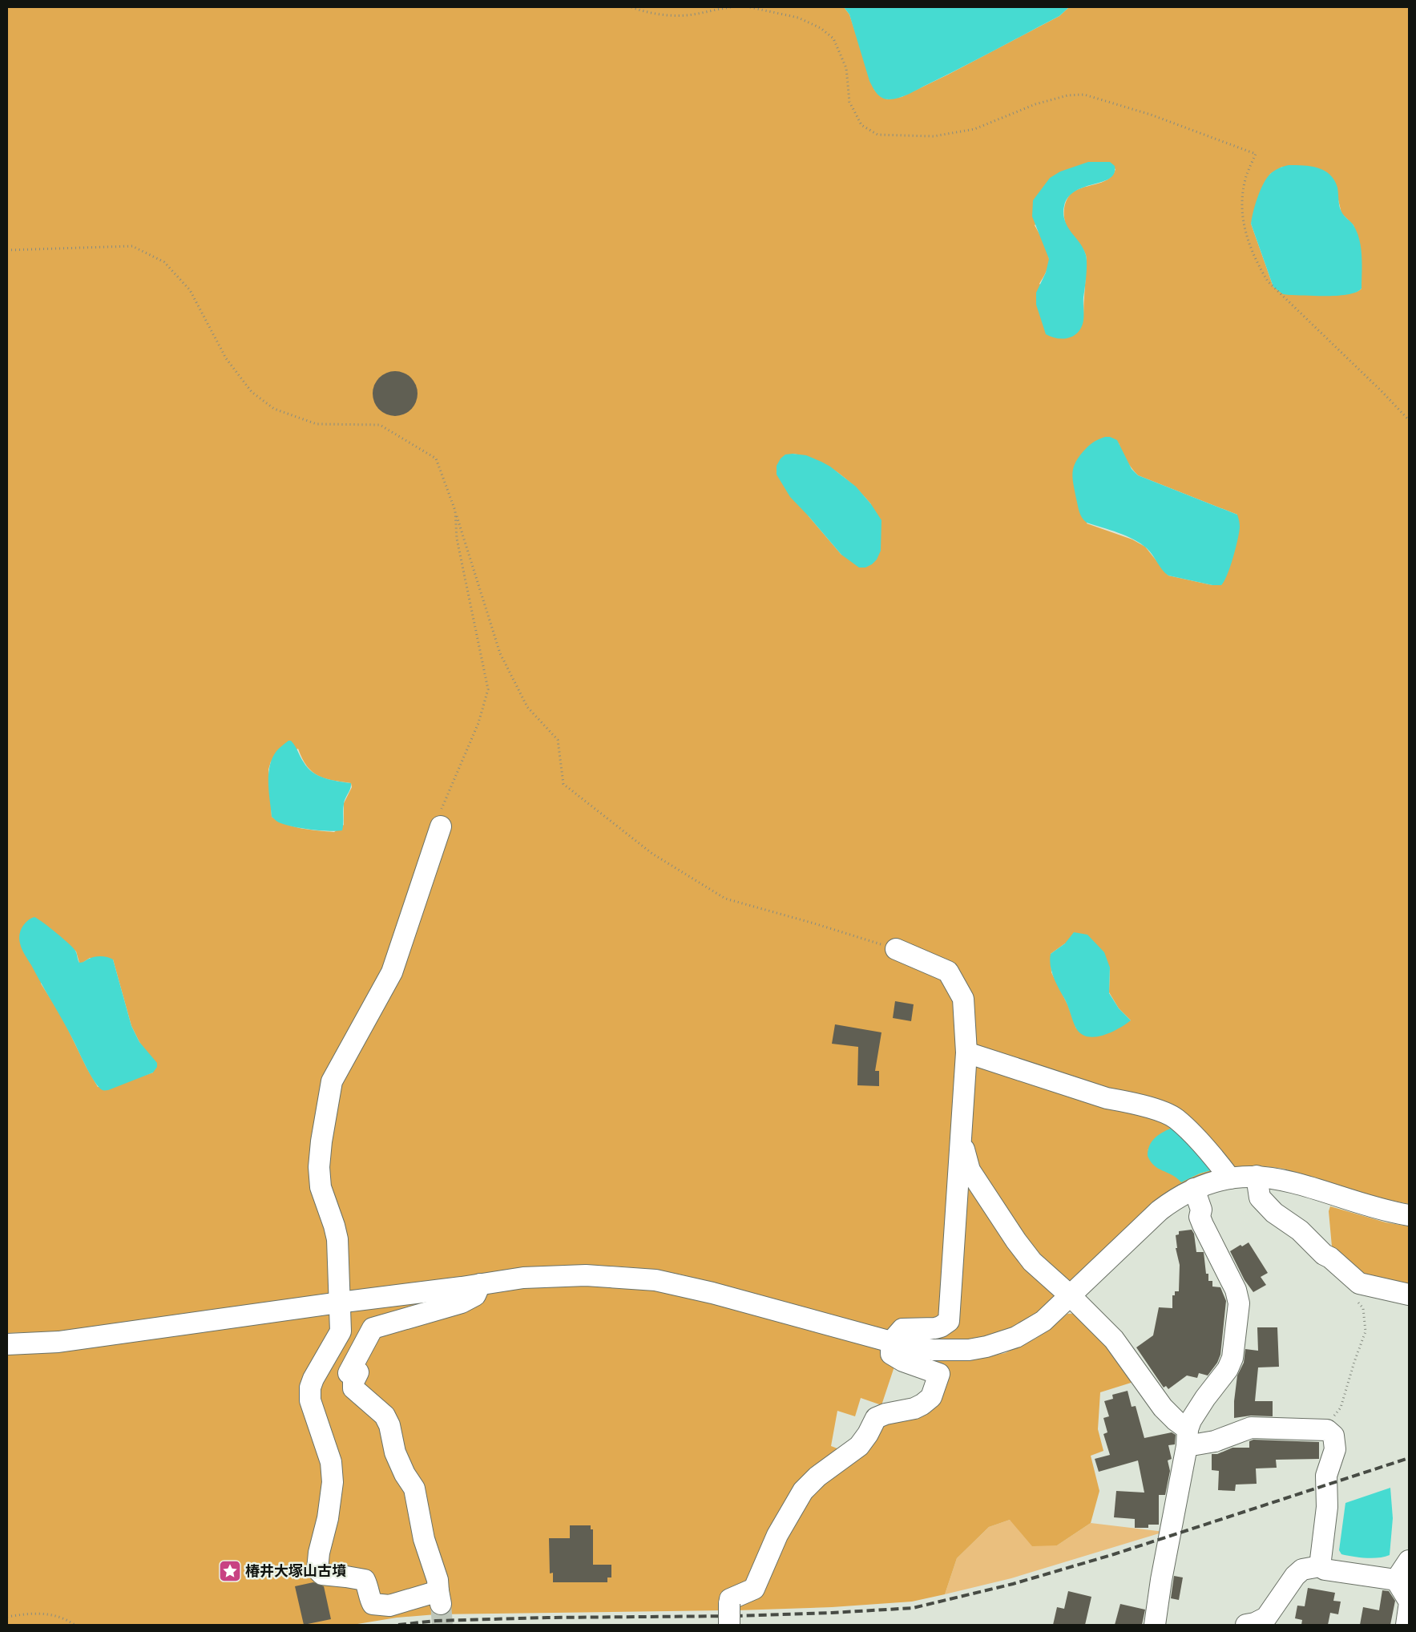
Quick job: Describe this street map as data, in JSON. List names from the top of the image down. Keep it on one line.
{"places":{"place":["椿井大塚山古墳"]}}
